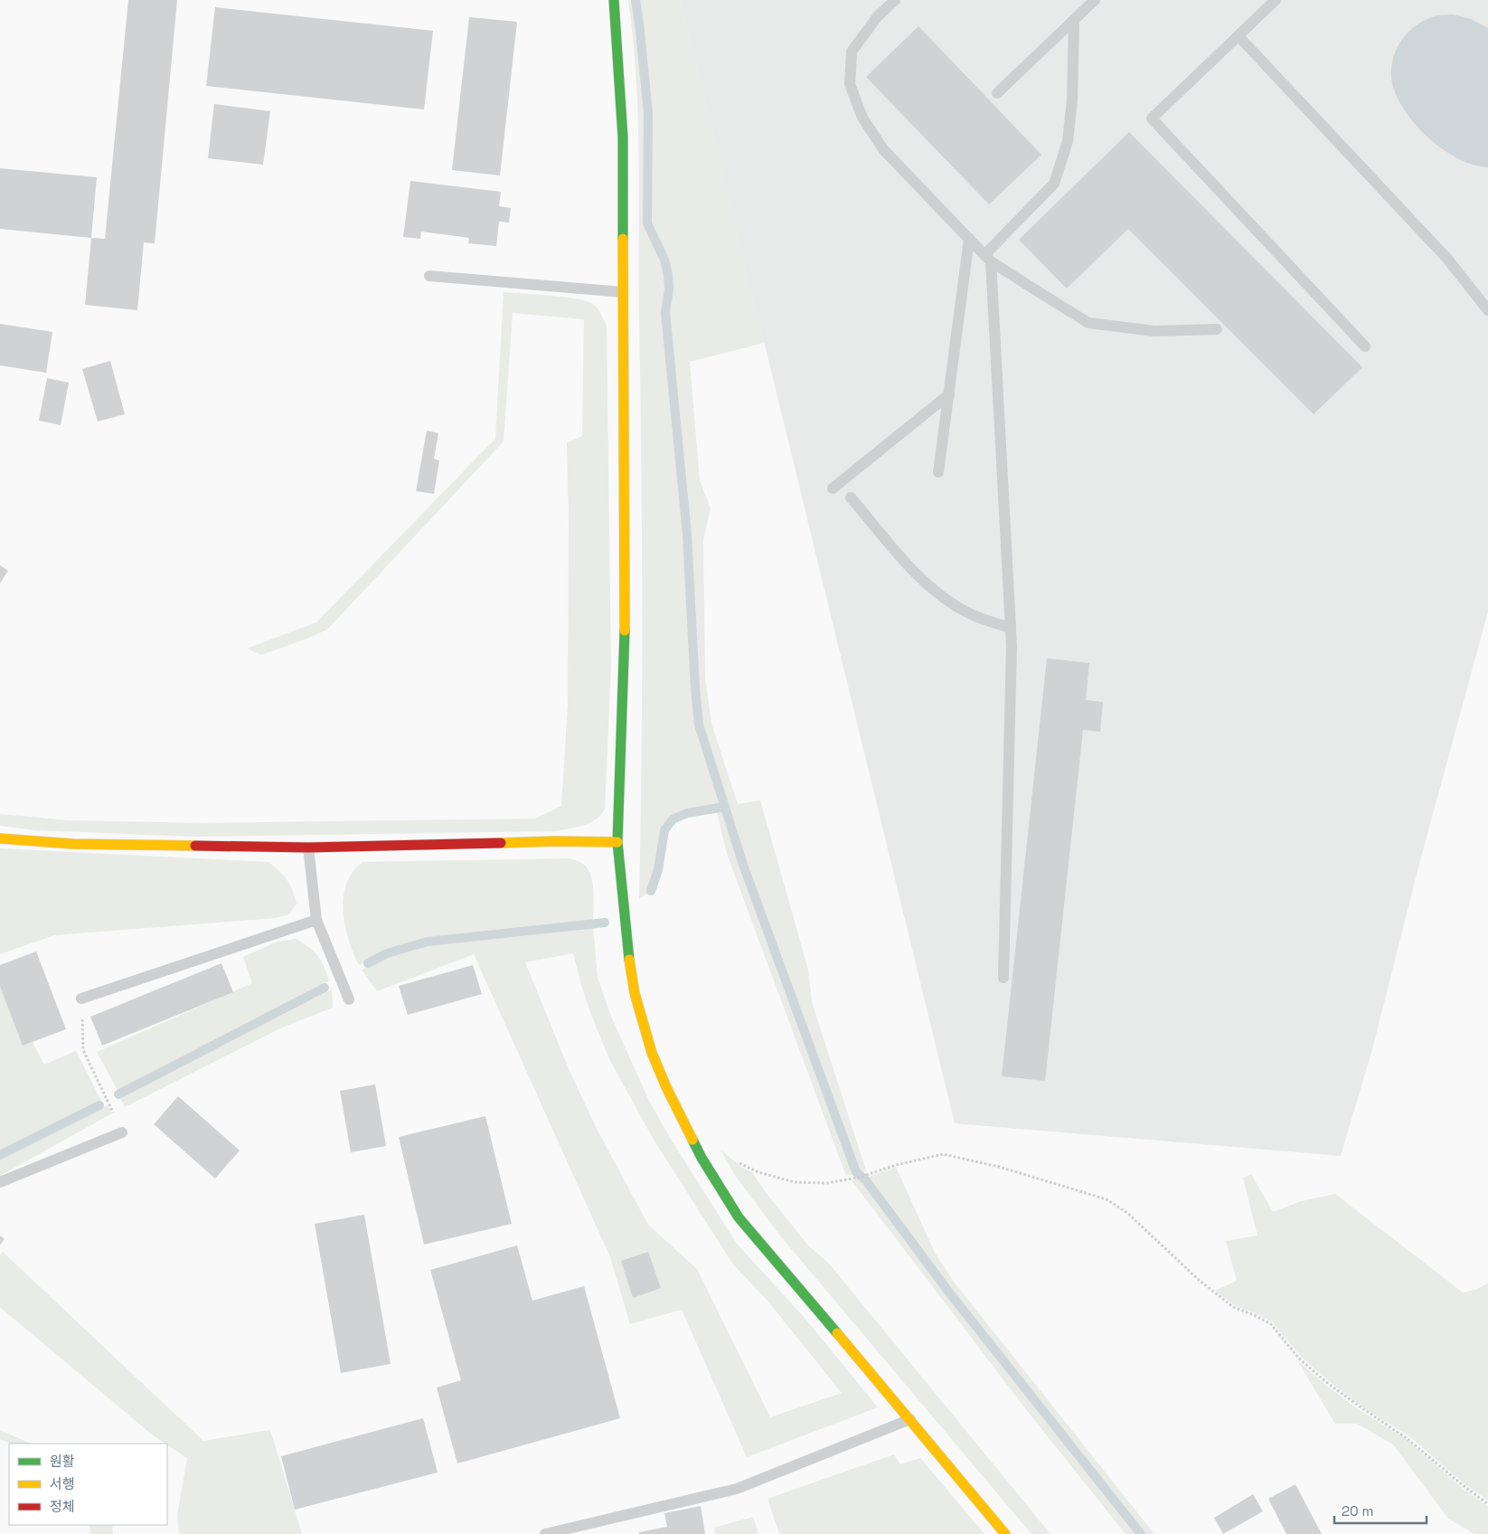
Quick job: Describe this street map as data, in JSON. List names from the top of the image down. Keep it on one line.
{"legend":["원활","서행","정체"],"scale_bar":"20 m"}
